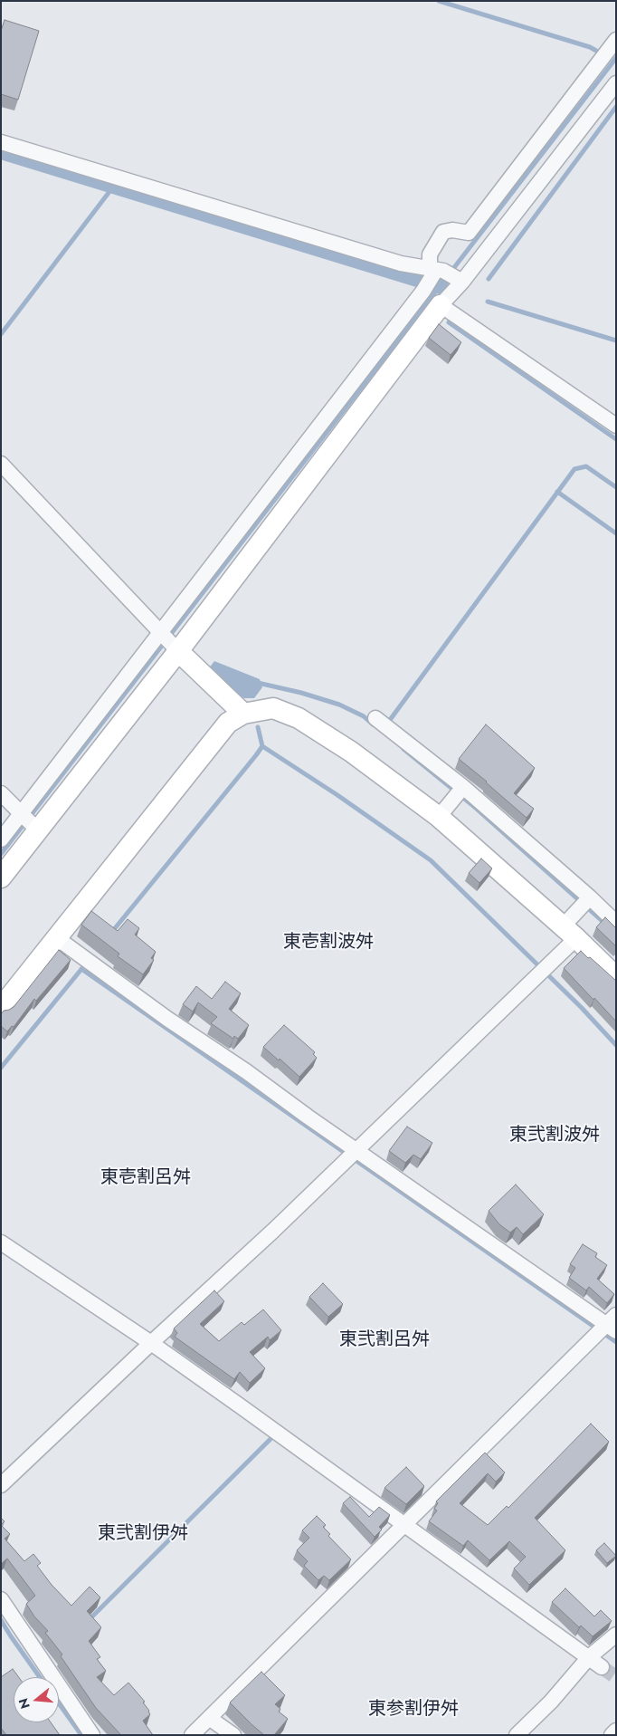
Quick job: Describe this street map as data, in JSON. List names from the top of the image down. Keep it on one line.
{"districts":["東壱割波舛","東弐割波舛","東壱割呂舛","東弐割呂舛","東弐割伊舛","東参割伊舛"],"north":"left"}
